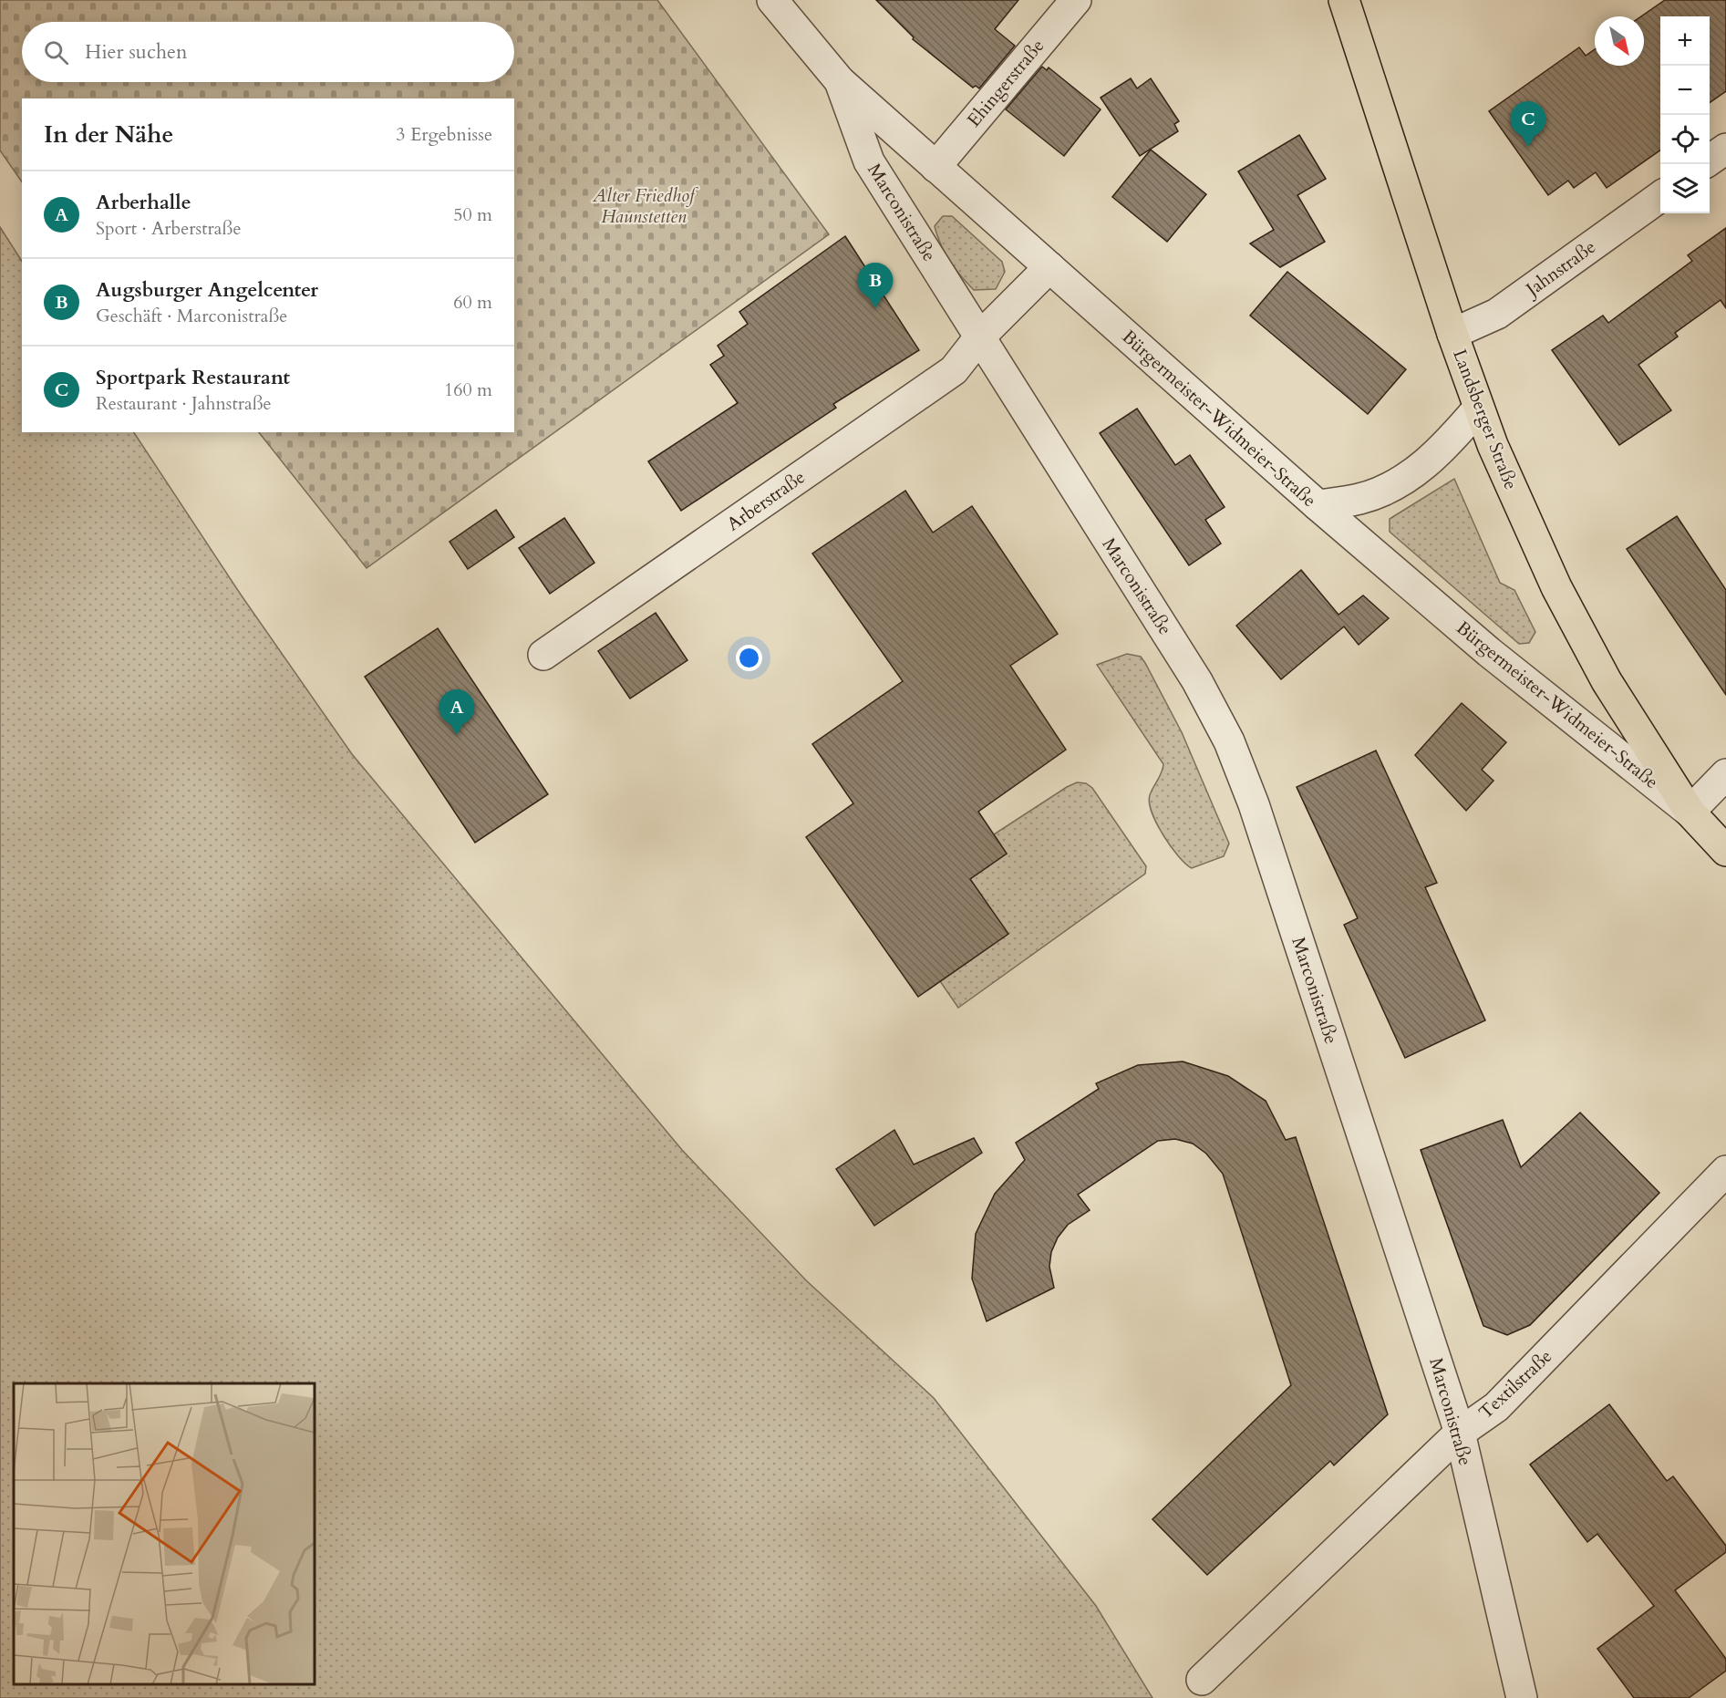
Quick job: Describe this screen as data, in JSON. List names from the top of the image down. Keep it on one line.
{"streets":{"main road":["Landsberger Straße"],"street":["Ehingerstraße","Marconistraße","Jahnstraße","Bürgermeister-Widmeier-Straße","Arberstraße","Textilstraße"]},"crossings":[["Ehingerstraße","Bürgermeister-Widmeier-Straße"],["Marconistraße","Bürgermeister-Widmeier-Straße"],["Marconistraße","Arberstraße"],["Marconistraße","Textilstraße"],["Jahnstraße","Landsberger Straße"],["Bürgermeister-Widmeier-Straße","Landsberger Straße"]],"parks":["Alter Friedhof Haunstetten"],"north":"bottom right","page":{"map_buttons":["+","−"],"search":"Hier suchen","heading":["In der Nähe","3 Ergebnisse"],"pins":["C","B","A"],"list":[{"mark":"A","name":"Arberhalle","note":"Sport · Arberstraße","value":"50 m"},{"mark":"B","name":"Augsburger Angelcenter","note":"Geschäft · Marconistraße","value":"60 m"},{"mark":"C","name":"Sportpark Restaurant","note":"Restaurant · Jahnstraße","value":"160 m"}]}}
